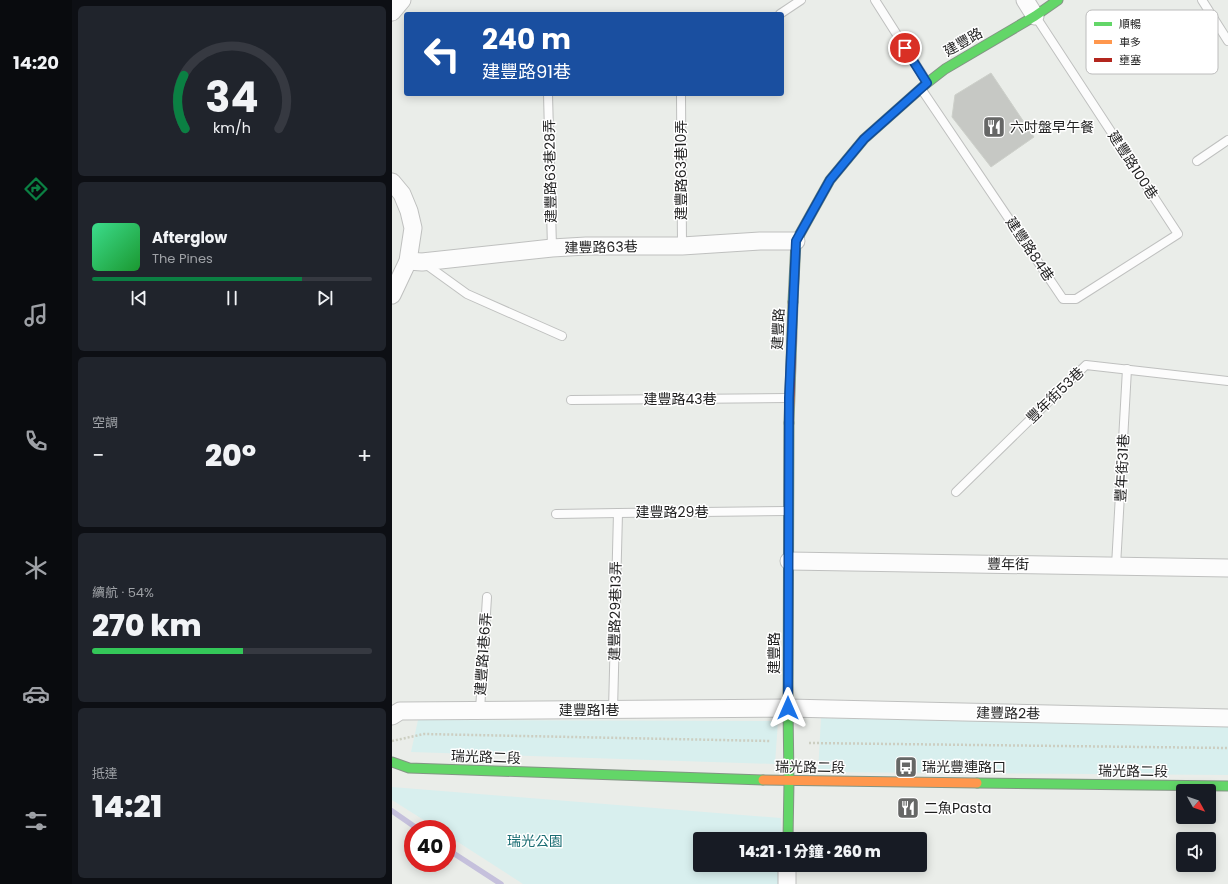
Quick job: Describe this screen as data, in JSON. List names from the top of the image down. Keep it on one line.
{"streets":{"street":["建豐路","建豐路63巷","豐年街","建豐路1巷","建豐路2巷","瑞光路二段"],"lane":["建豐路100巷","建豐路63巷10弄","建豐路63巷28弄","建豐路84巷","豐年街53巷","建豐路43巷","豐年街31巷","建豐路29巷","建豐路29巷13弄","建豐路1巷6弄"]},"crossings":[["建豐路","建豐路100巷"],["建豐路","建豐路63巷"],["建豐路","建豐路84巷"],["建豐路","建豐路43巷"],["建豐路","建豐路29巷"],["建豐路","豐年街"],["建豐路","建豐路1巷"],["建豐路","建豐路2巷"],["建豐路","瑞光路二段"],["建豐路100巷","建豐路84巷"],["建豐路63巷10弄","建豐路63巷"],["建豐路63巷28弄","建豐路63巷"],["豐年街53巷","豐年街31巷"],["豐年街31巷","豐年街"],["建豐路29巷","建豐路29巷13弄"],["建豐路29巷13弄","建豐路1巷"],["建豐路1巷6弄","建豐路1巷"],["建豐路1巷","建豐路2巷"]],"parks":["瑞光公園"],"places":{"restaurant":["六吋盤早午餐","二魚Pasta"],"bus stop":["瑞光豐連路口"]},"legend":["順暢","車多","壅塞"],"north":"bottom right","page":{"tabs":"14:20","turn":["240 m","建豐路91巷"],"song":["Afterglow","The Pines"],"tile":["空調",["續航 · 54%","270 km"],["抵達","14:21"]],"heat":["−","20°","+"],"limit":"40","trip":"14:21 · 1 分鐘 · 260 m","gauge":["34","km/h"]}}
